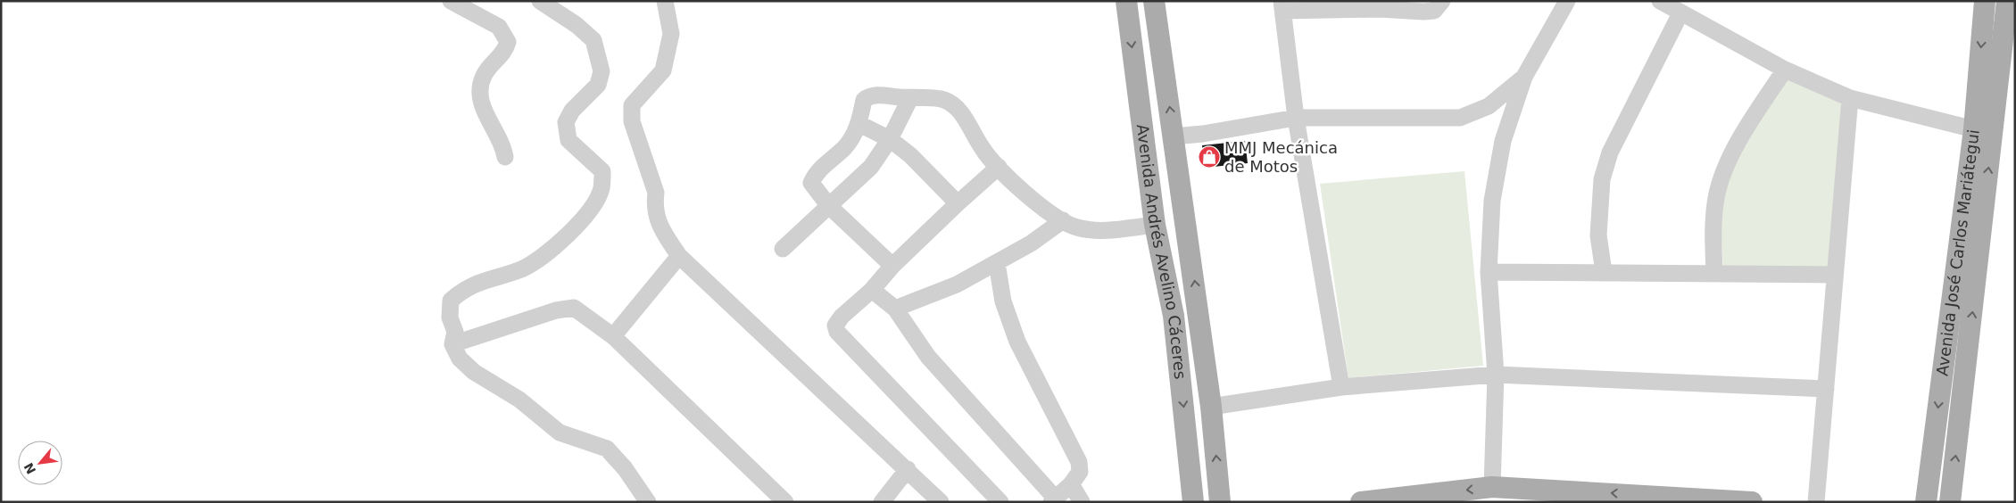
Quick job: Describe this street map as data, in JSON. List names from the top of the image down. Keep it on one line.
{"streets":{"main road":["Avenida Andrés Avelino Cáceres","Avenida José Carlos Mariátegui"]},"places":{"shop":["MMJ Mecánica de Motos"]},"north":"bottom left"}
